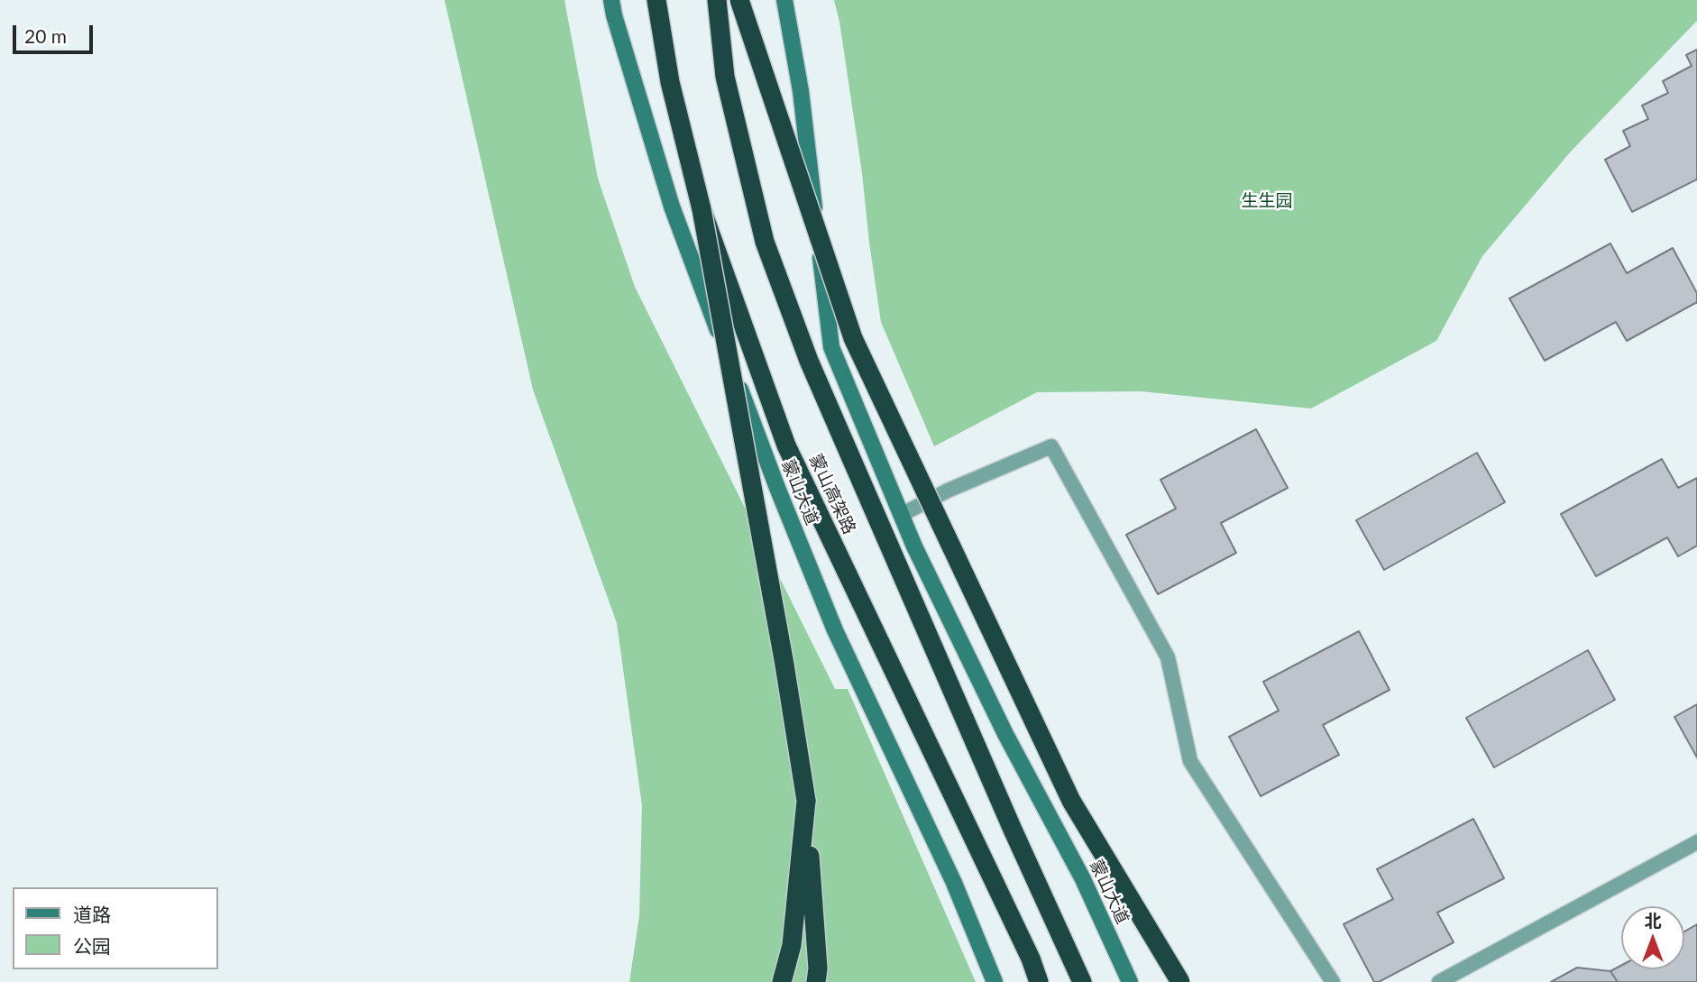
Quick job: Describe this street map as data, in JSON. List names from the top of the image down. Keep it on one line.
{"streets":{"highway":["蒙山高架路"],"main road":["蒙山大道"]},"parks":["生生园"],"legend":["道路","公园"],"scale_bar":"20 m","north":"top"}
